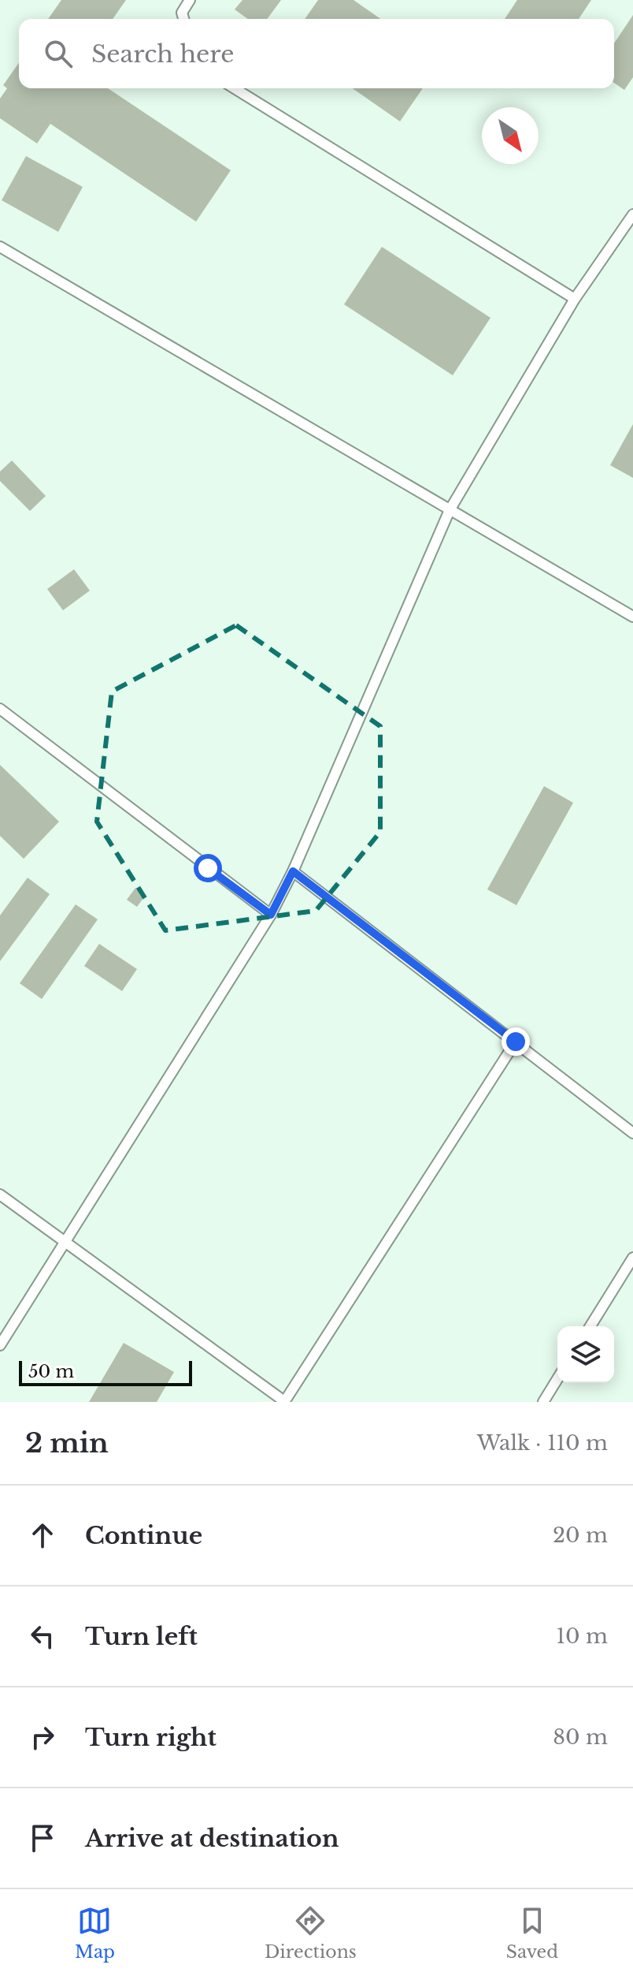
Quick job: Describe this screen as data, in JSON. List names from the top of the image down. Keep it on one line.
{"scale_bar":"50 m","north":"bottom right","page":{"search":"Search here","scale":"50 m","heading":["2 min","Walk · 110 m"],"list":[["Continue","20 m"],["Turn left","10 m"],["Turn right","80 m"],"Arrive at destination"],"nav":["Map","Directions","Saved"]}}
